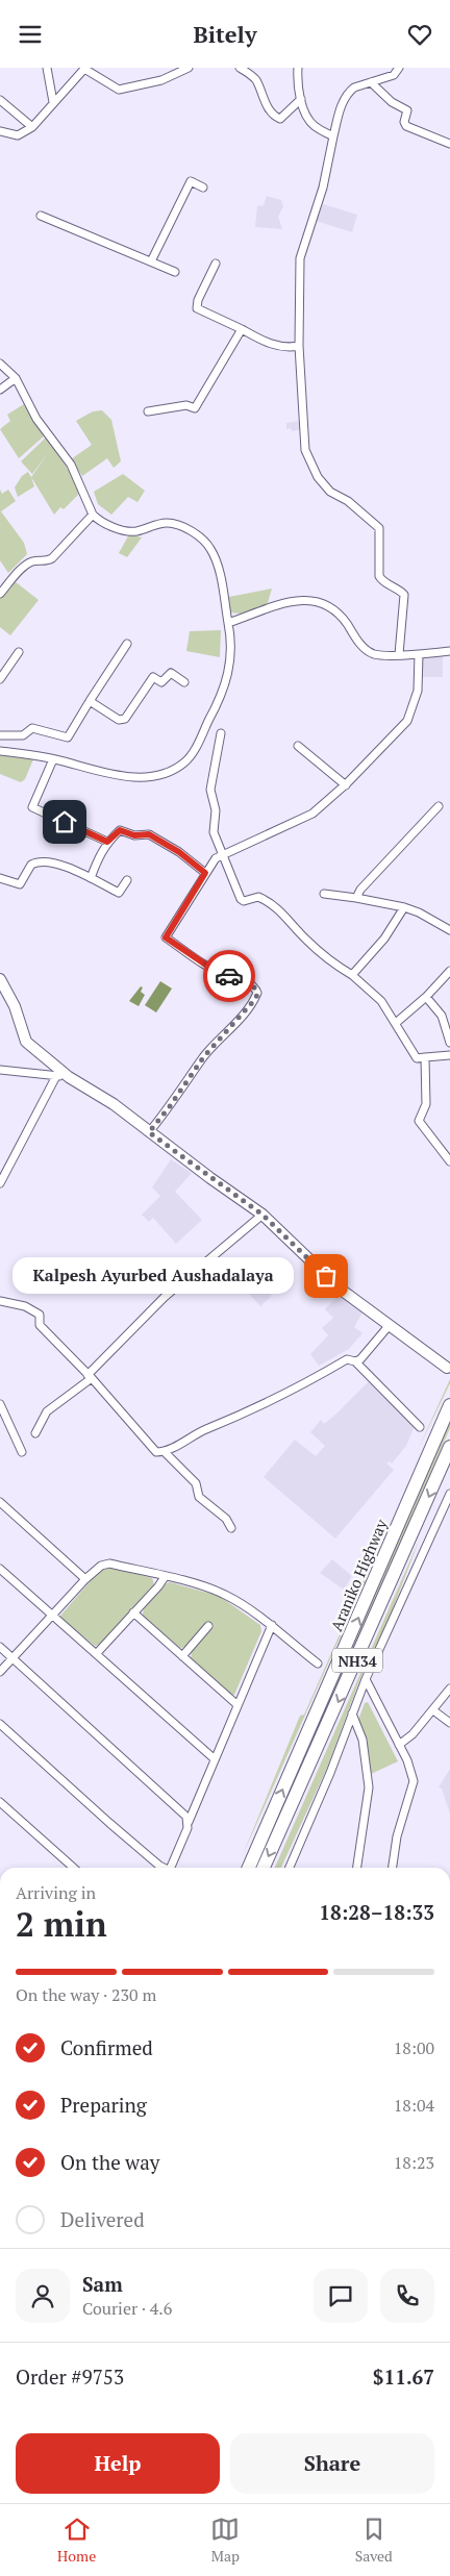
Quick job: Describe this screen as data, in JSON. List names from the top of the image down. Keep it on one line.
{"streets":{"highway":["Araniko Highway","NH34"]},"places":["Kalpesh Ayurbed Aushadalaya"],"page":{"header":"Bitely","bubble":"Kalpesh Ayurbed Aushadalaya","heading":["2 min","Arriving in","18:28–18:33"],"panel":["Sam","Courier · 4.6","Order #9753","$11.67"],"bar":"On the way · 230 m","list":[["Confirmed","18:00"],["Preparing","18:04"],["On the way","18:23"],"Delivered"],"buttons":["Help","Share"],"tabs":["Home","Map","Saved"]}}
